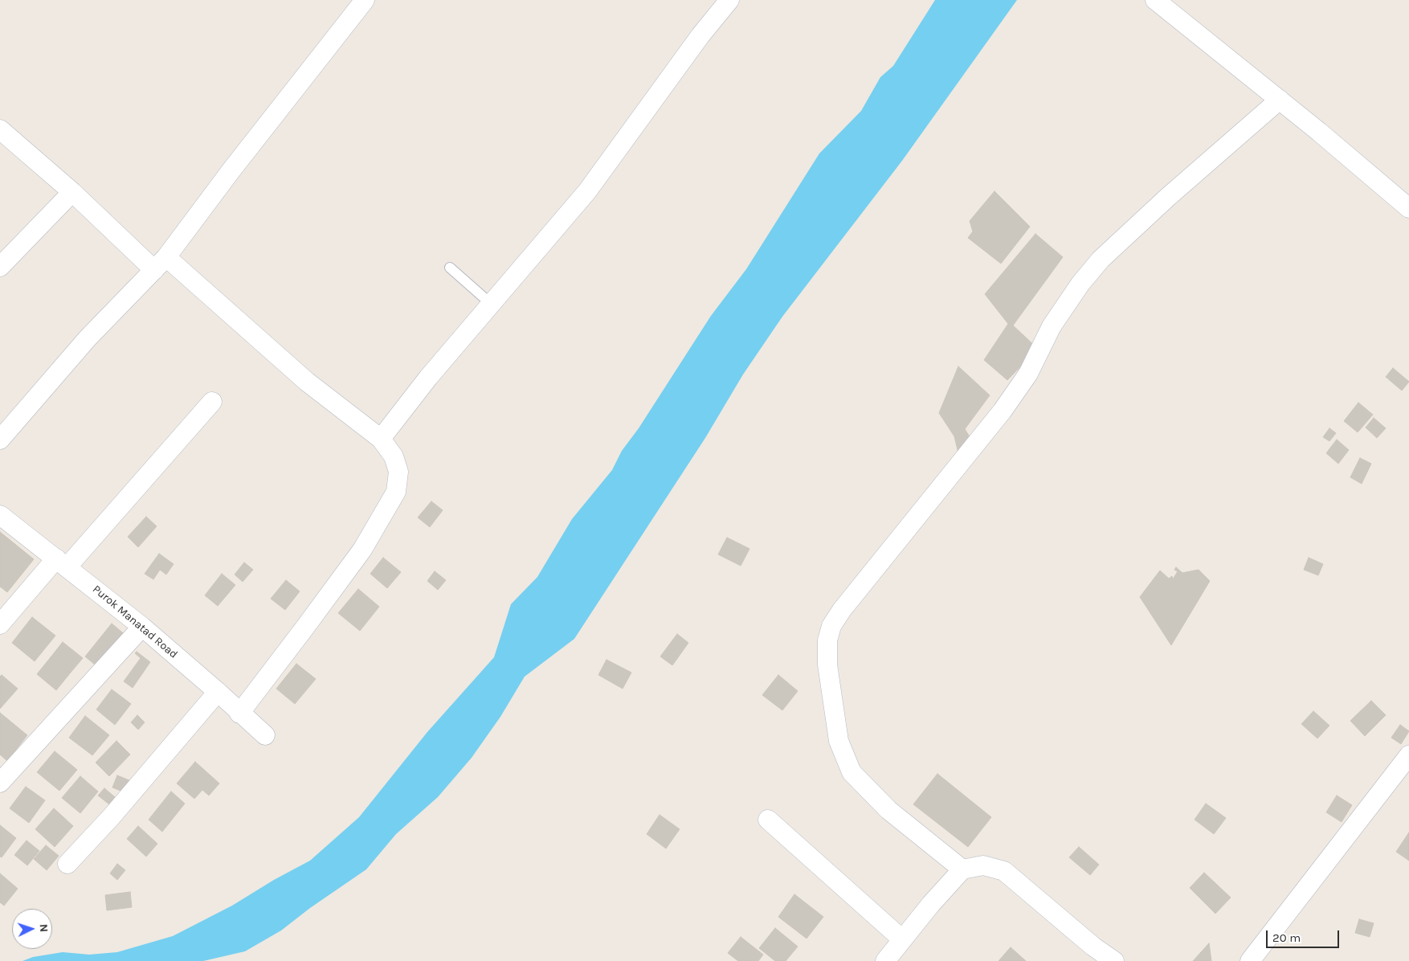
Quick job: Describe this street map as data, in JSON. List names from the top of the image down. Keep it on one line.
{"streets":{"street":["Purok Manatad Road"]},"scale_bar":"20 m","north":"right"}
